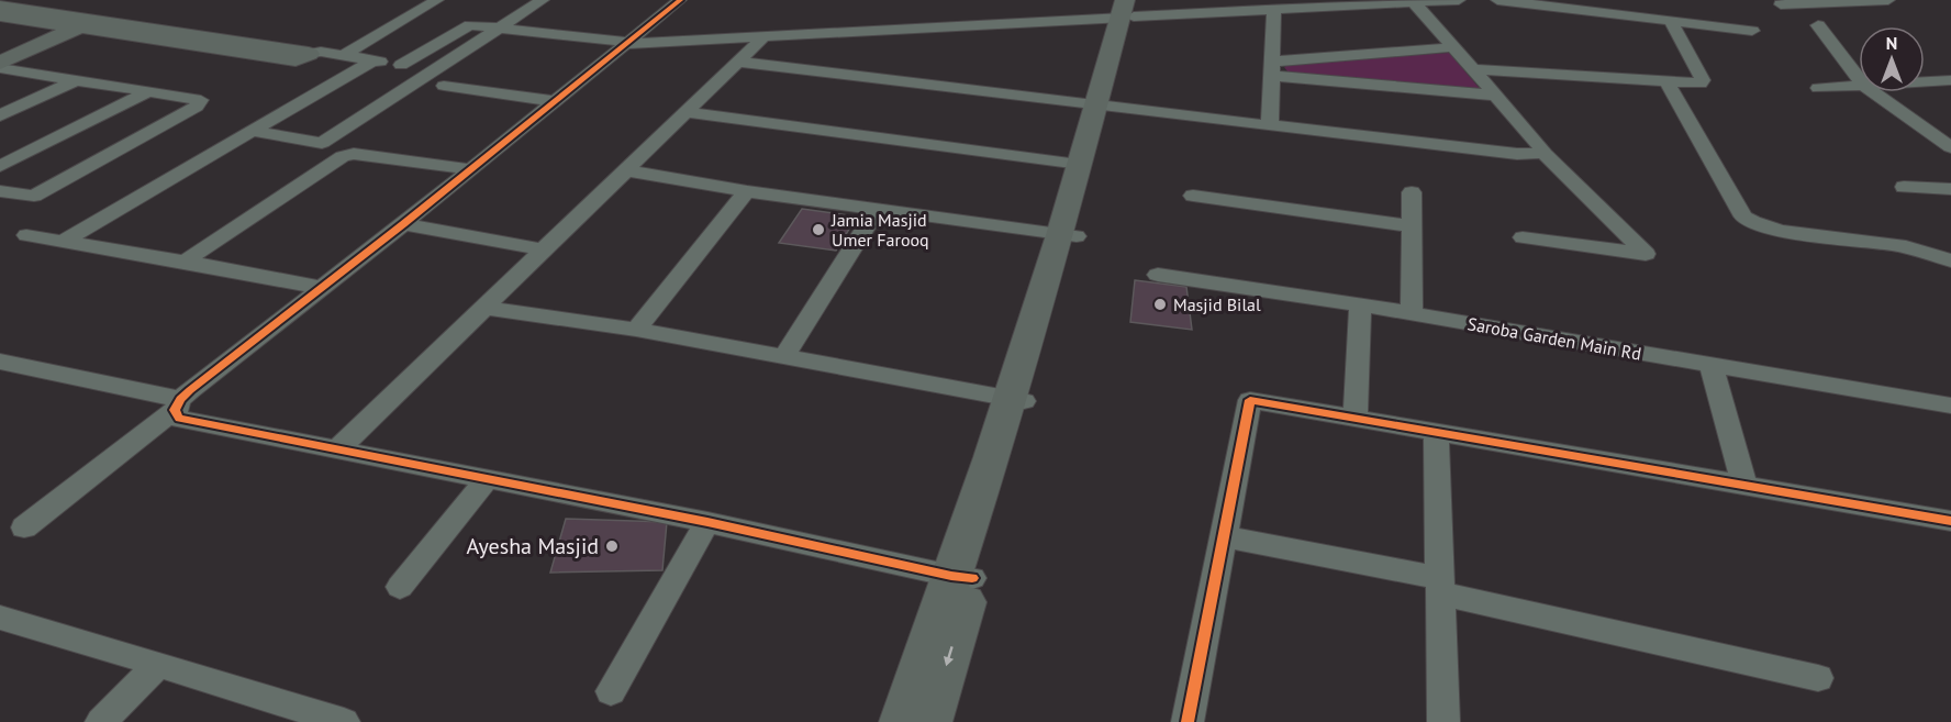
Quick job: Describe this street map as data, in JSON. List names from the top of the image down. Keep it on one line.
{"streets":{"street":["Saroba Garden Main Rd"]},"places":["Jamia Masjid Umer Farooq","Masjid Bilal","Ayesha Masjid"],"north":"top"}
